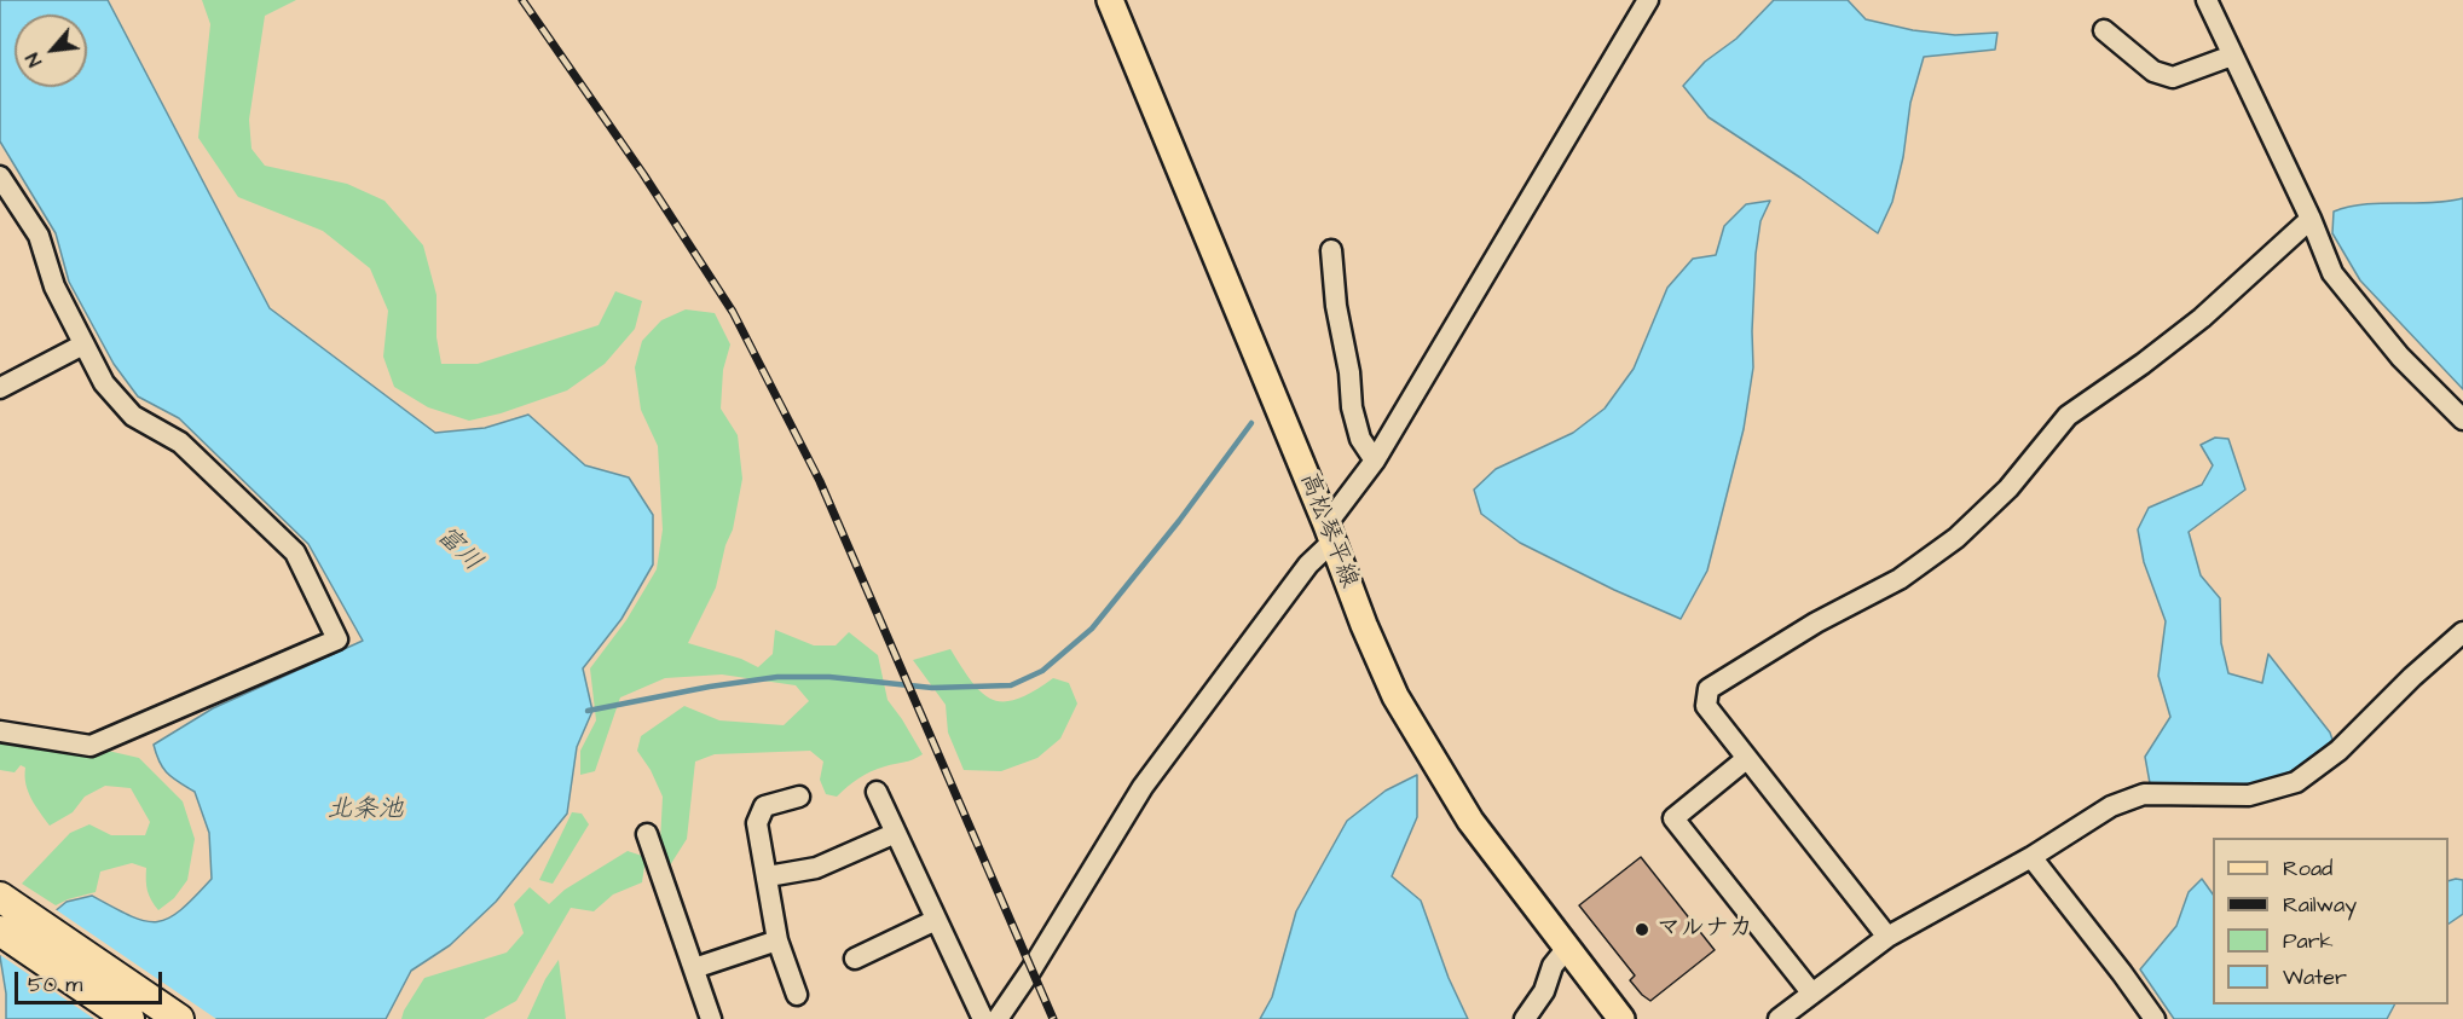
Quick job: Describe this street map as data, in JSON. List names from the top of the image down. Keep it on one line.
{"streets":{"main road":["高松琴平線"]},"water":["富川","北条池"],"places":["マルナカ"],"legend":["Road","Railway","Park","Water"],"scale_bar":"50 m","north":"bottom left"}
